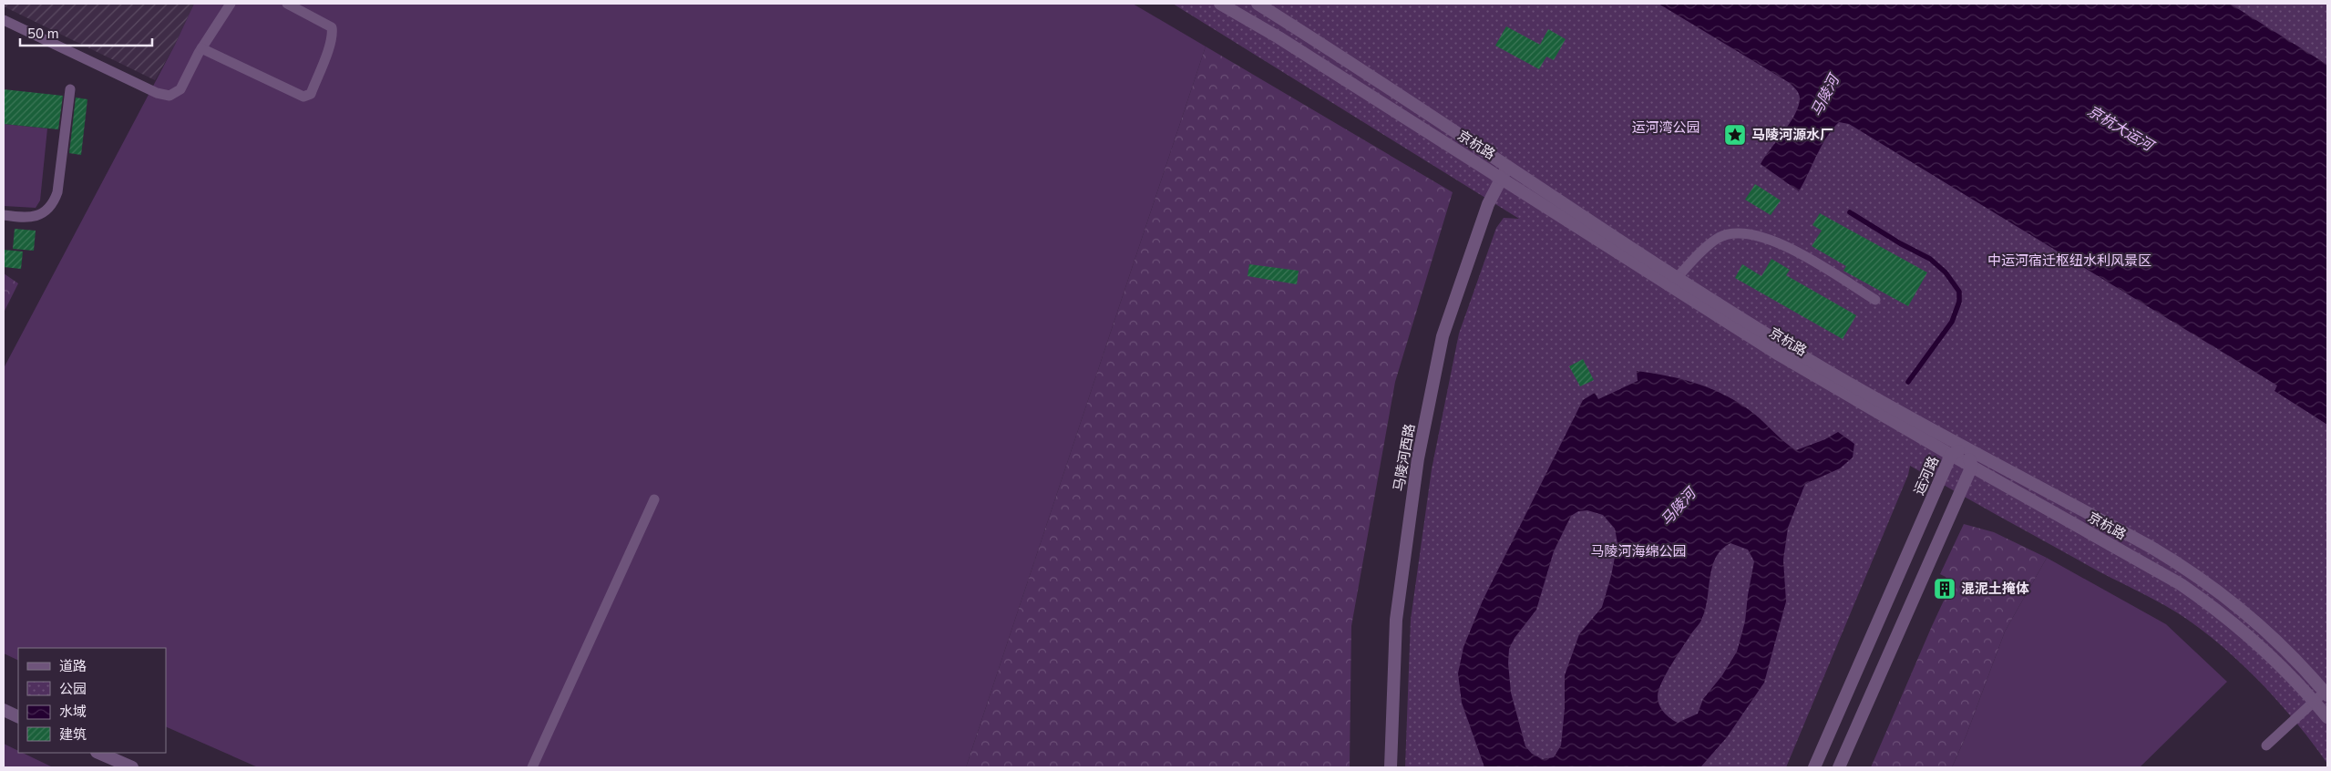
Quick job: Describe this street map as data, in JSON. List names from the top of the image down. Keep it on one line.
{"streets":{"street":["京杭路","马陵河西路","运河路"]},"crossings":[["京杭路","马陵河西路"],["京杭路","运河路"]],"water":["马陵河","京杭大运河"],"parks":["运河湾公园","中运河宿迁枢纽水利风景区","马陵河海绵公园"],"places":{"place":["马陵河源水厂"],"building":["混泥土掩体"]},"legend":["道路","公园","水域","建筑"],"scale_bar":"50 m"}
